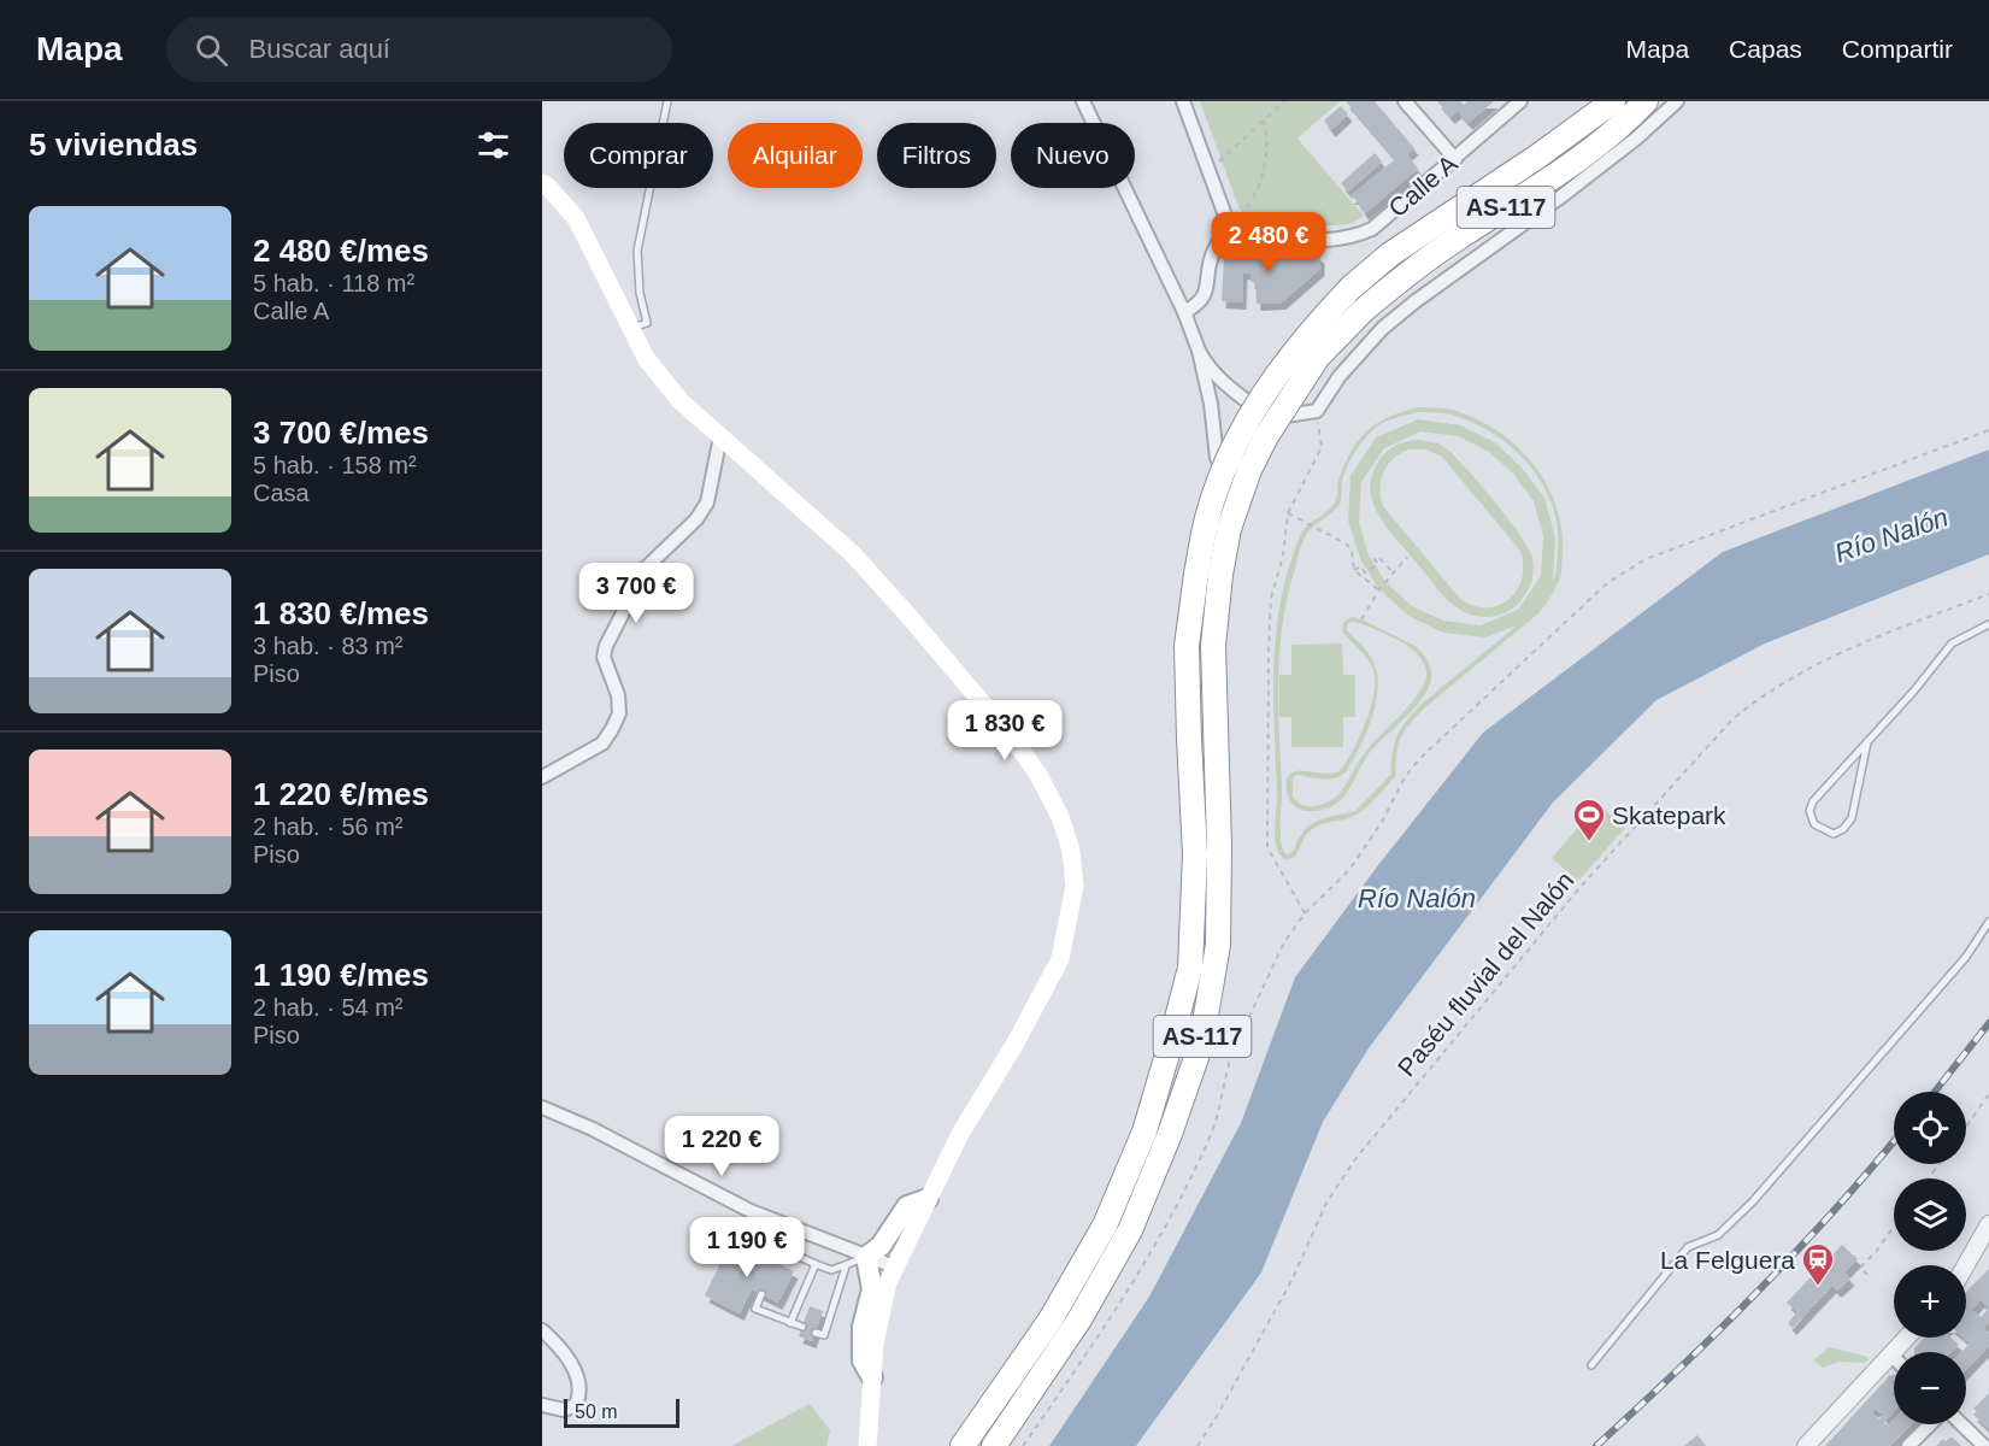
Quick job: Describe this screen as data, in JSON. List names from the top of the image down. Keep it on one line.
{"streets":{"highway":["AS-117"],"street":["Calle A"],"path":["Paséu fluvial del Nalón"]},"water":["Río Nalón"],"places":{"sports":["Skatepark"],"station":["La Felguera"]},"scale_bar":"50 m","page":{"header":"Mapa","search":"Buscar aquí","nav":["Mapa","Capas","Compartir"],"heading":"5 viviendas","chip":["Comprar","Alquilar","Filtros","Nuevo"],"list":[{"name":"2 480 €/mes","note":"5 hab. · 118 m² · Calle A"},{"name":"3 700 €/mes","note":"5 hab. · 158 m² · Casa"},{"name":"1 830 €/mes","note":"3 hab. · 83 m² · Piso"},{"name":"1 220 €/mes","note":"2 hab. · 56 m² · Piso"},{"name":"1 190 €/mes","note":"2 hab. · 54 m² · Piso"}],"price":["2 480 €","3 700 €","1 830 €","1 220 €","1 190 €"],"map_buttons":["+","−"],"scale":"50 m"}}
